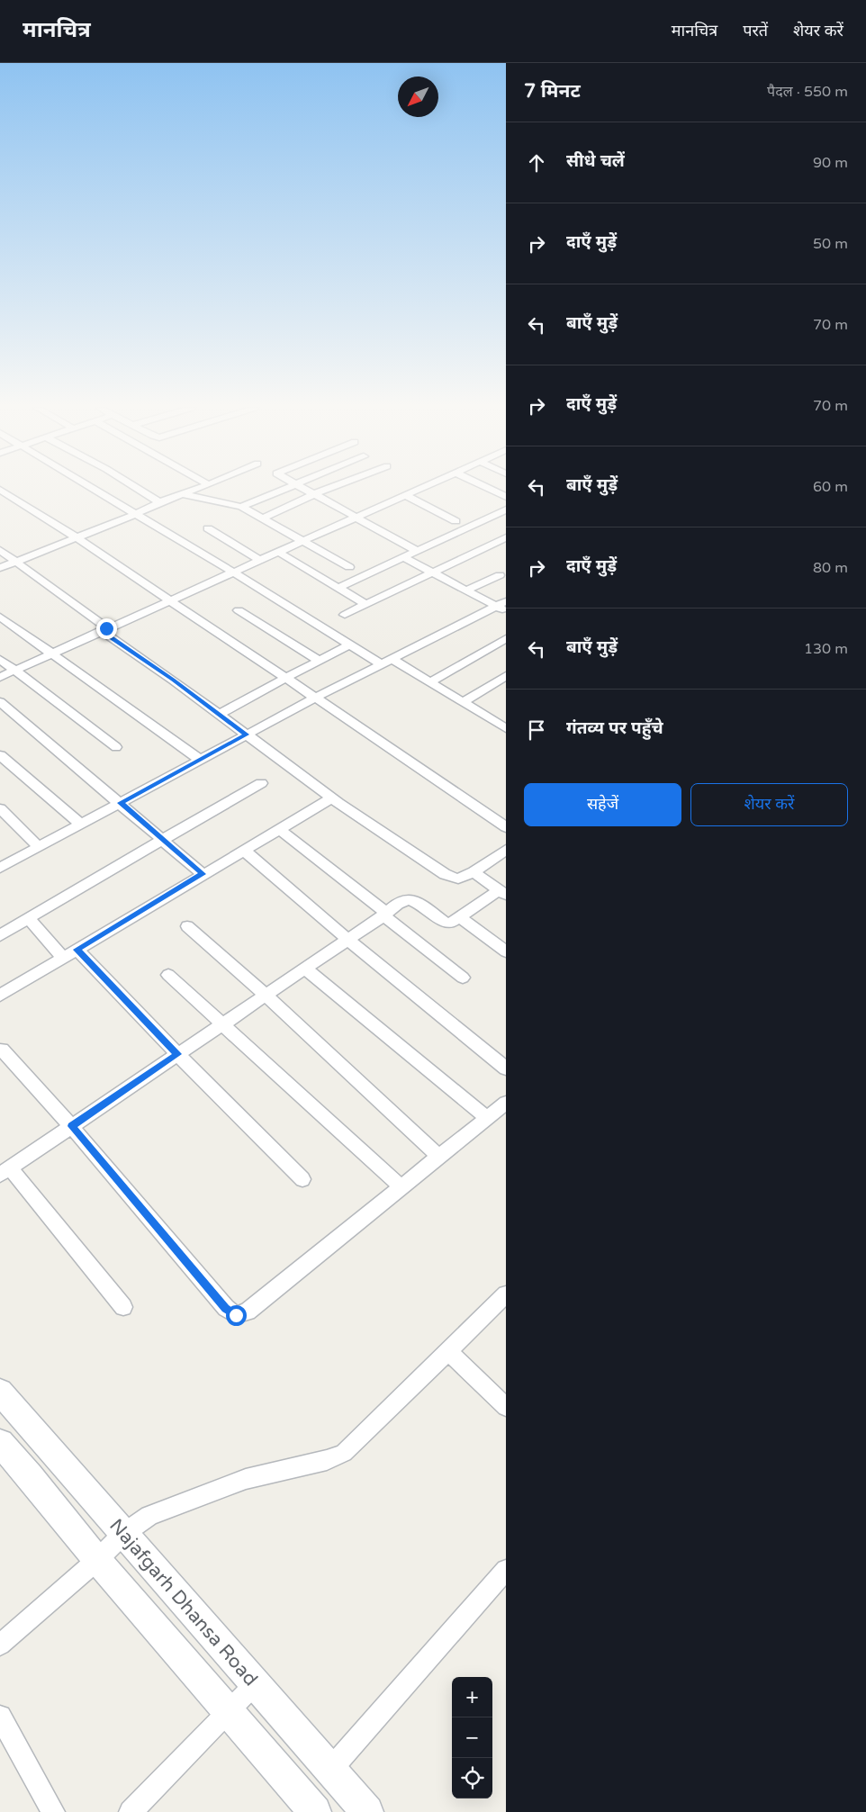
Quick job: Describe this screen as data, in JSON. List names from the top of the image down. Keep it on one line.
{"streets":{"main road":["Najafgarh Dhansa Road"]},"north":"bottom left","page":{"header":"मानचित्र","nav":["मानचित्र","परतें","शेयर करें"],"heading":["7 मिनट","पैदल · 550 m"],"list":[["सीधे चलें","90 m"],["दाएँ मुड़ें","50 m"],["बाएँ मुड़ें","70 m"],["दाएँ मुड़ें","70 m"],["बाएँ मुड़ें","60 m"],["दाएँ मुड़ें","80 m"],["बाएँ मुड़ें","130 m"],"गंतव्य पर पहुँचे"],"buttons":["सहेजें","शेयर करें"],"map_buttons":["+","−"]}}
